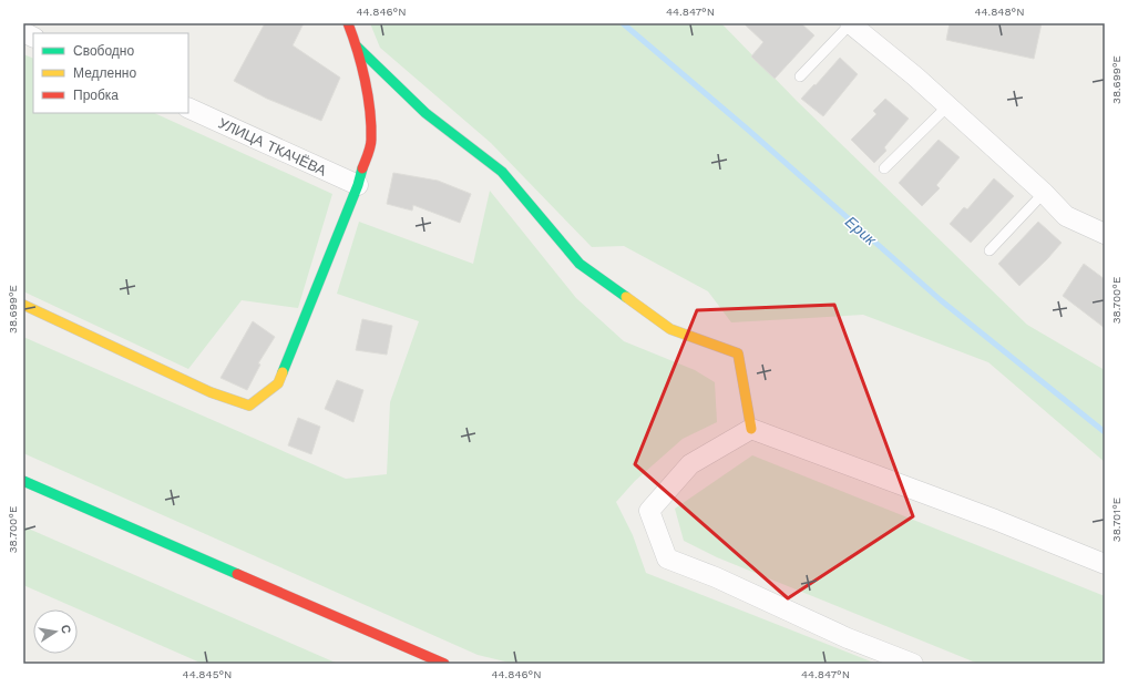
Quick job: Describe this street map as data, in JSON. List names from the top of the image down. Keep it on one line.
{"streets":{"street":["УЛИЦА ТКАЧЁВА"]},"water":["Ерик"],"legend":["Свободно","Медленно","Пробка"],"north":"right","coordinates":["44.846°N","44.847°N","44.848°N","38.699°E","38.700°E","38.701°E","44.845°N"]}
